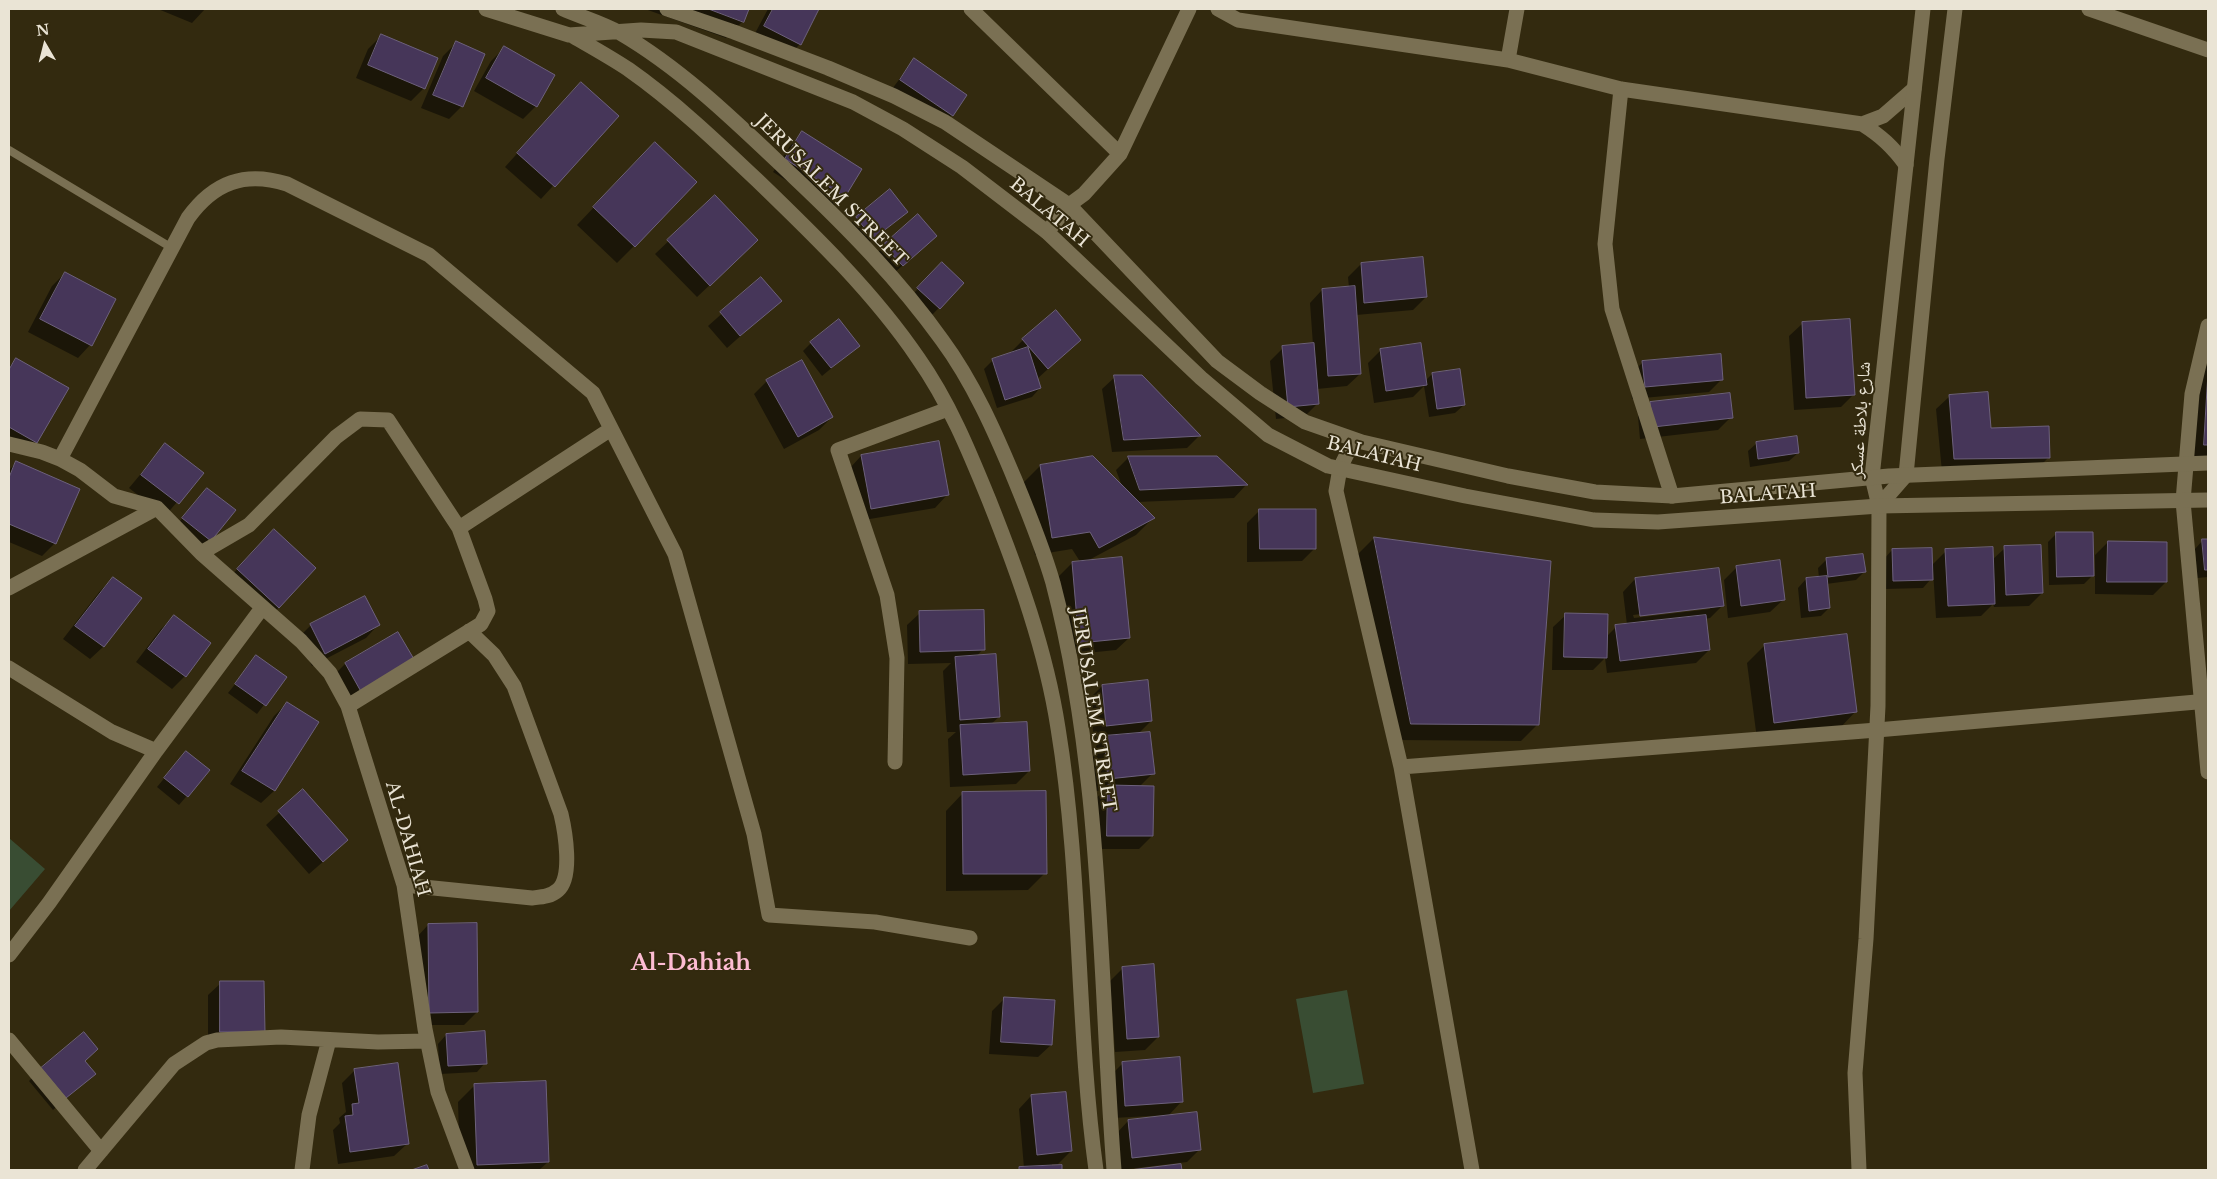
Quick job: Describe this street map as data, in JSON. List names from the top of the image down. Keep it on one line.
{"streets":{"street":["JERUSALEM STREET","BALATAH","شارع بلاطة عسكر","AL-DAHIAH"]},"crossings":[["JERUSALEM STREET","BALATAH"],["BALATAH","شارع بلاطة عسكر"]],"districts":["Al-Dahiah"],"north":"top"}
